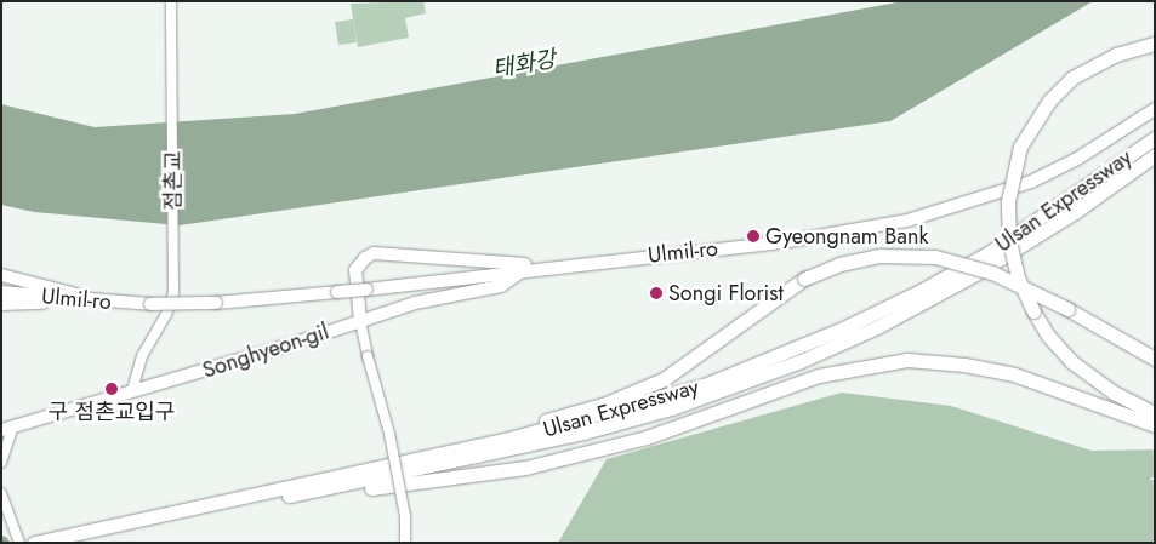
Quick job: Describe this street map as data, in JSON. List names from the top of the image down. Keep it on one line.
{"streets":{"highway":["Ulsan Expressway"],"main road":["Ulmil-ro","Songhyeon-gil"],"street":["점촌교"]},"crossings":[["점촌교","Songhyeon-gil"],["Ulmil-ro","Songhyeon-gil"]],"water":["태화강"],"places":["Gyeongnam Bank","Songi Florist","구 점촌교입구"]}
